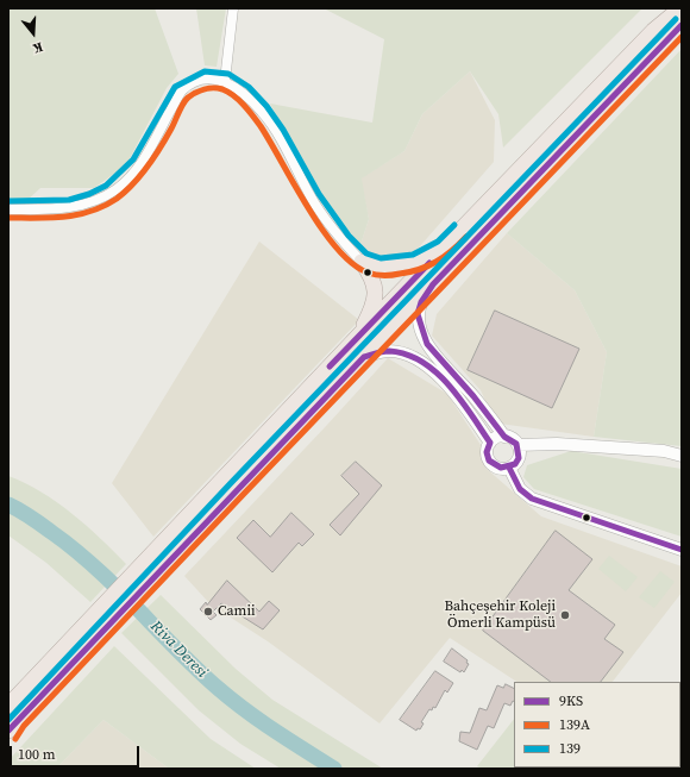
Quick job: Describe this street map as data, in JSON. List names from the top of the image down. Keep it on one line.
{"water":["Riva Deresi"],"places":["Camii","Bahçeşehir Koleji Ömerli Kampüsü"],"lines":["transit line 139","transit line 9KS","transit line 139A"],"legend":["9KS","139A","139"],"scale_bar":"100 m","north":"bottom"}
